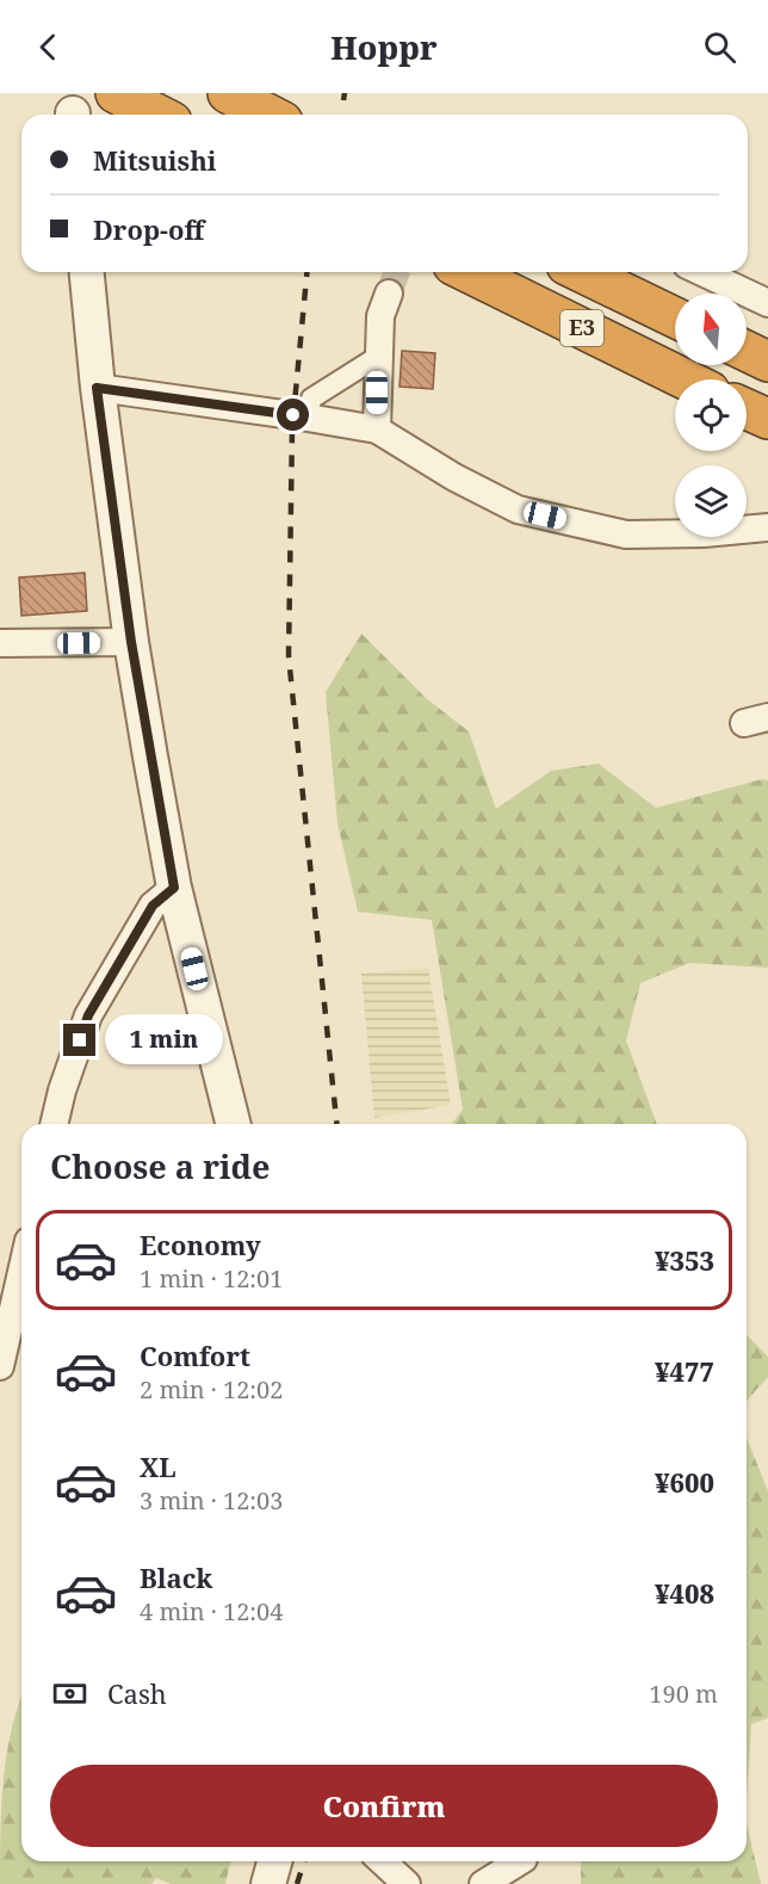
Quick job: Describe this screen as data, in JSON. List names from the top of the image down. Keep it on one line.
{"streets":{"highway":["E3"]},"north":"top","page":{"header":"Hoppr","banner":["Mitsuishi","Drop-off"],"bubble":"1 min","heading":"Choose a ride","list":[{"name":"Economy","note":"1 min · 12:01","value":"¥353"},{"name":"Comfort","note":"2 min · 12:02","value":"¥477"},{"name":"XL","note":"3 min · 12:03","value":"¥600"},{"name":"Black","note":"4 min · 12:04","value":"¥408"}],"pay":["Cash","190 m"],"buttons":"Confirm"}}
